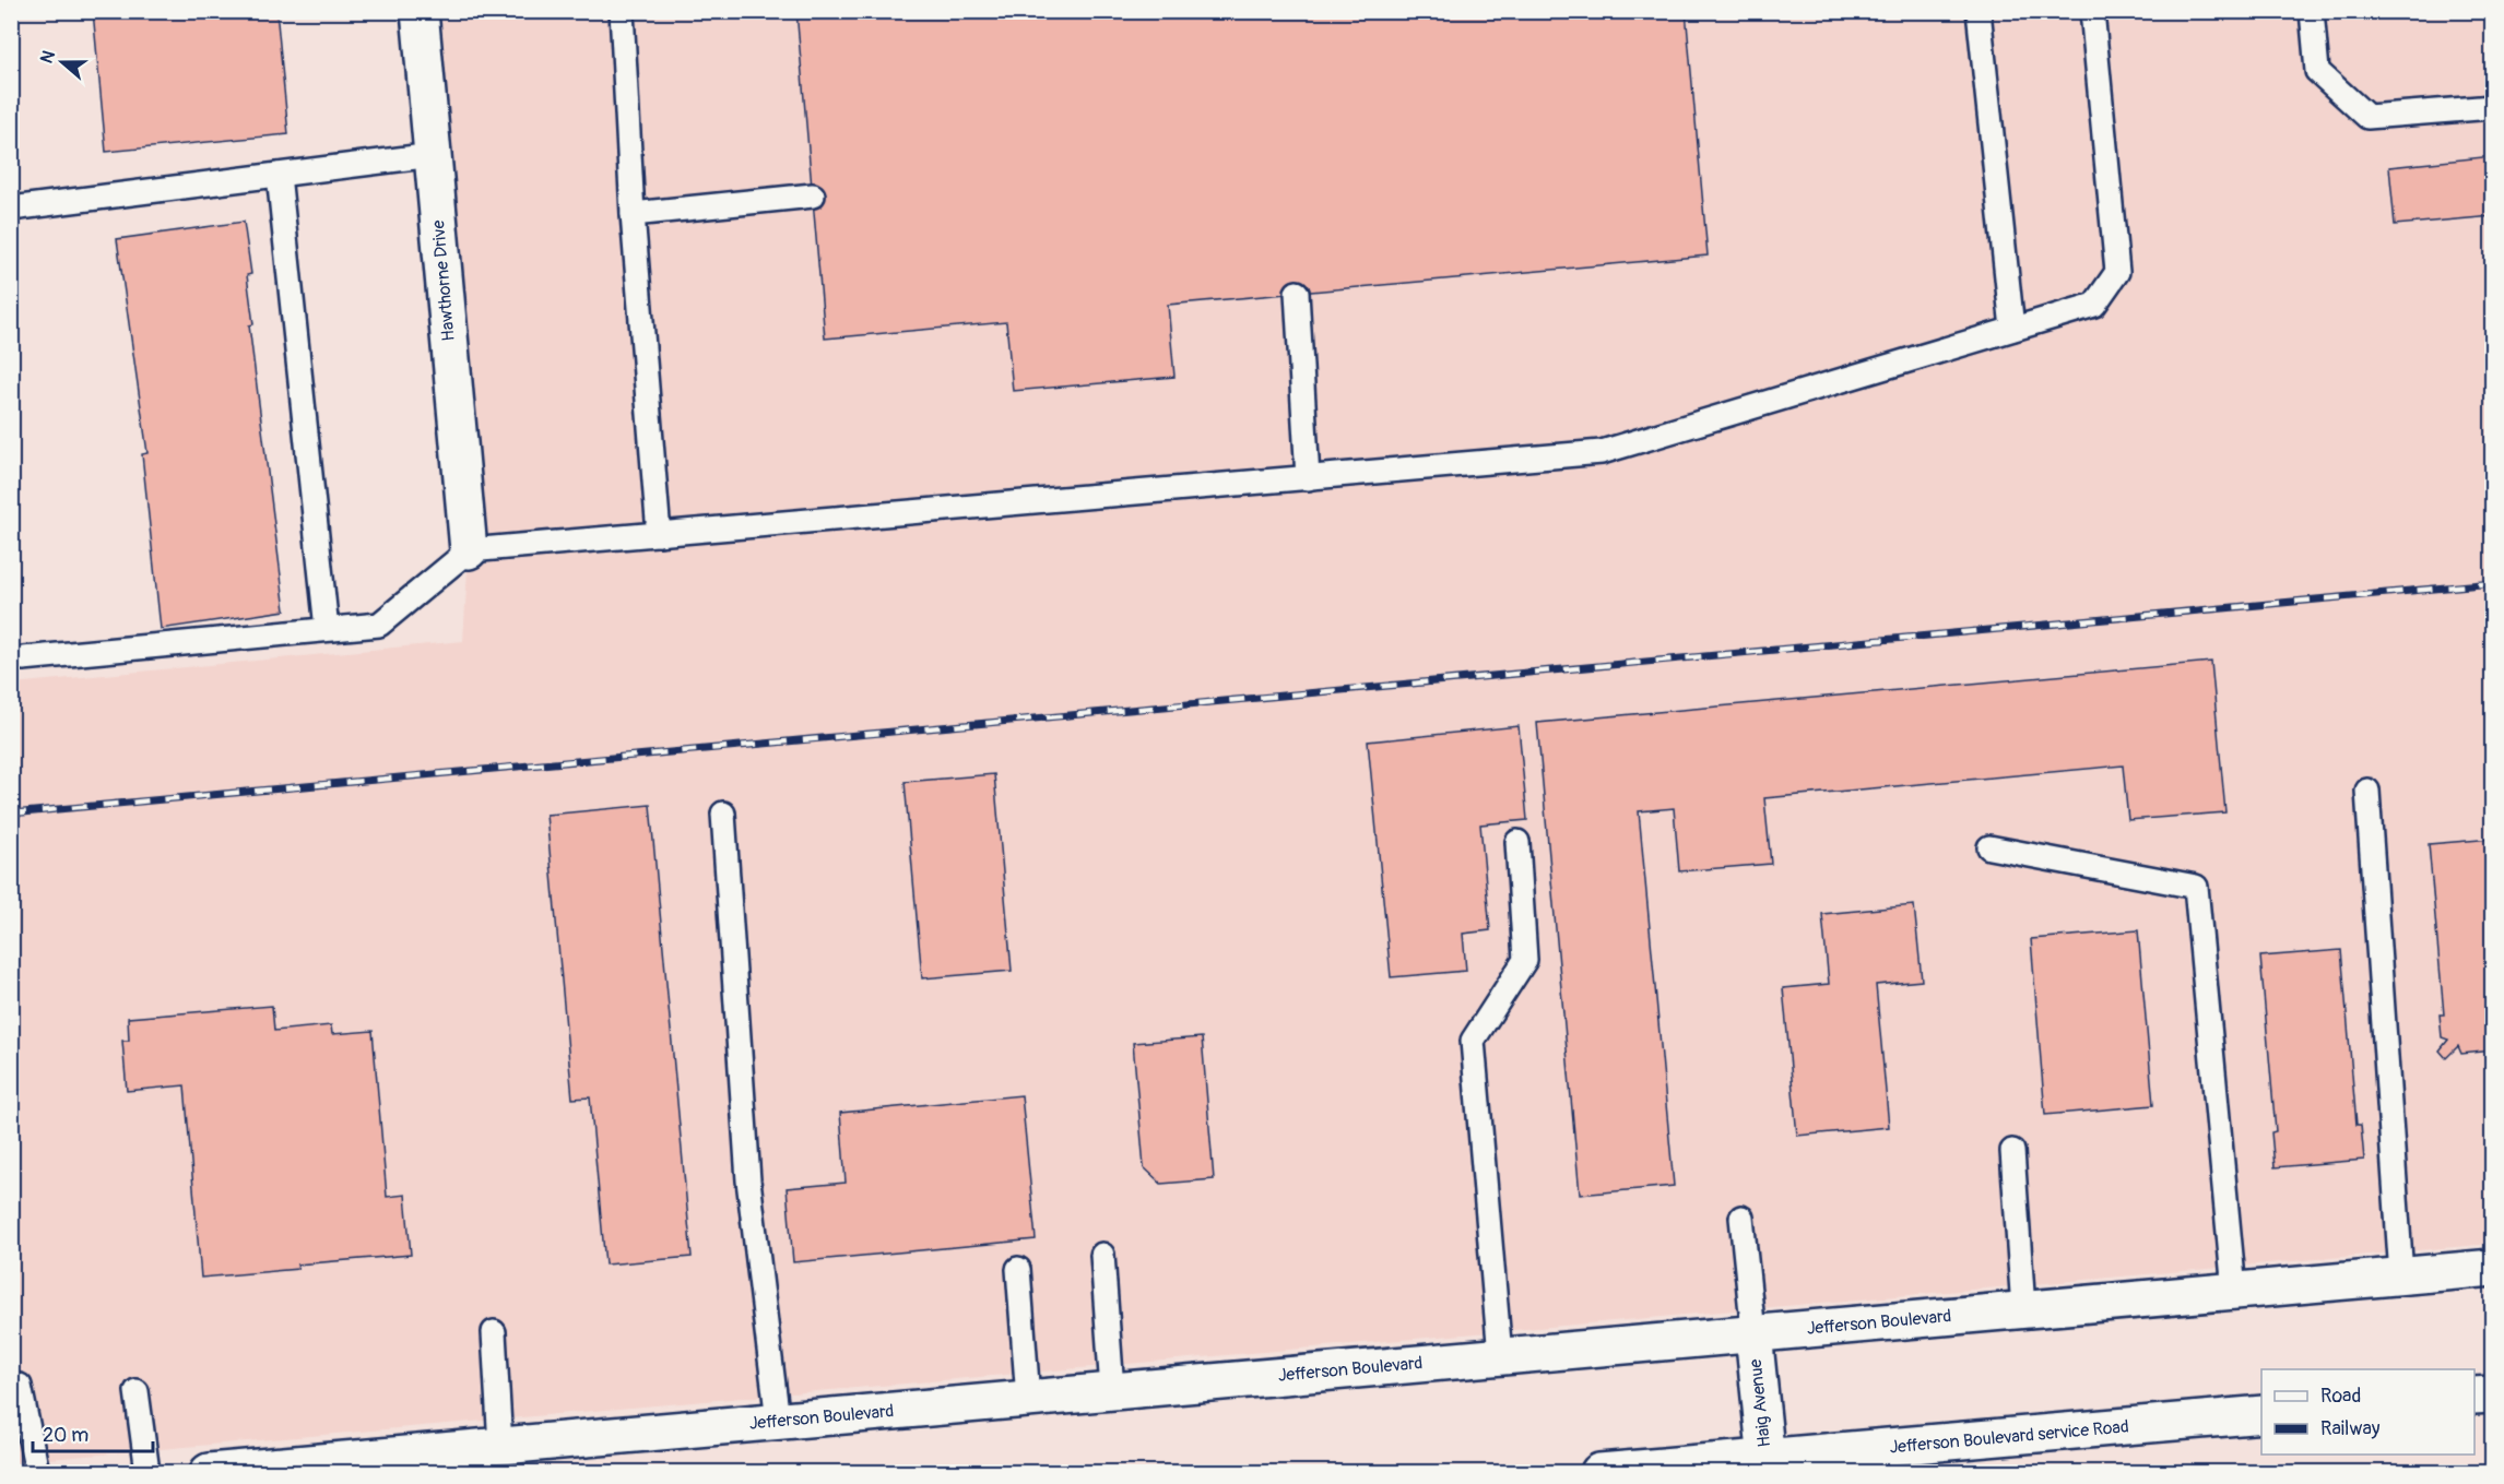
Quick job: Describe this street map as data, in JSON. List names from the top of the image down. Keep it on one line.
{"streets":{"street":["Hawthorne Drive","Jefferson Boulevard","Haig Avenue","Jefferson Boulevard service Road"]},"crossings":[["Jefferson Boulevard","Haig Avenue"],["Haig Avenue","Jefferson Boulevard service Road"]],"legend":["Road","Railway"],"scale_bar":"20 m","north":"left"}
